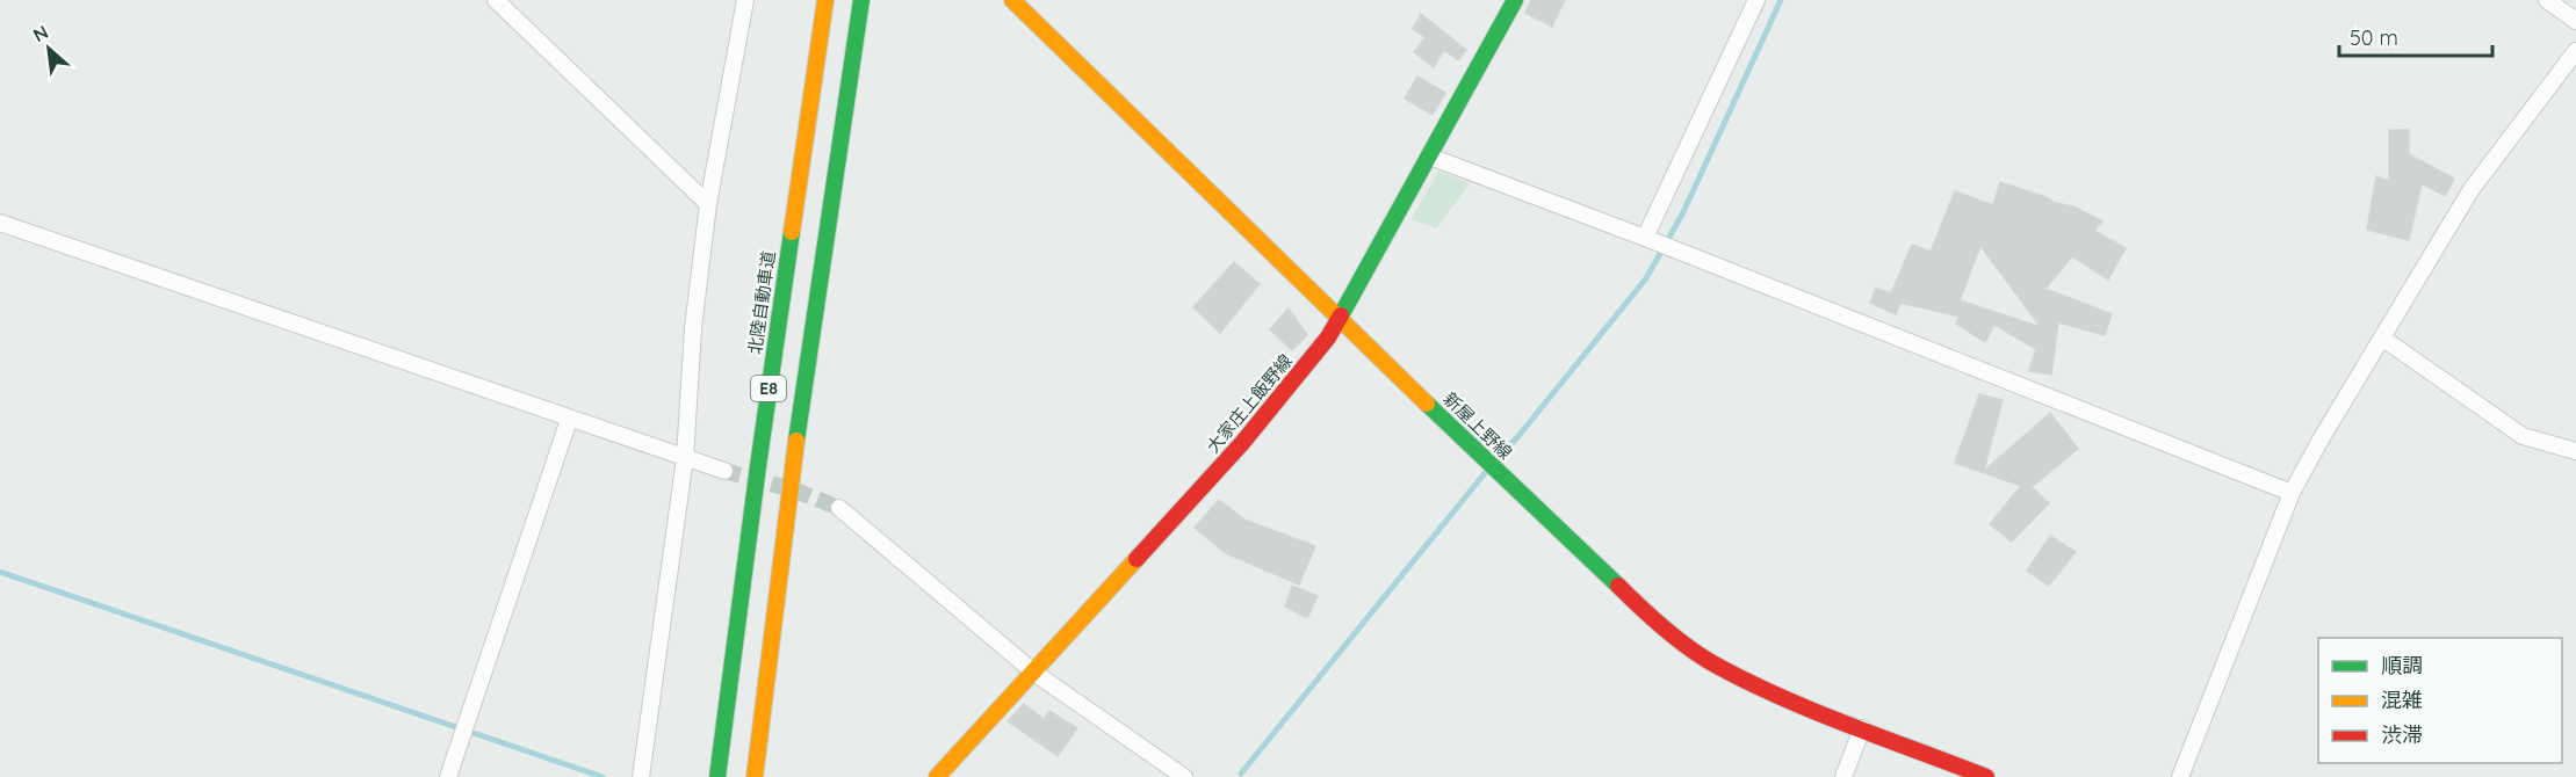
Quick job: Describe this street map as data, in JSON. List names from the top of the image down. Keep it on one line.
{"streets":{"main road":["北陸自動車道","E8","大家庄上飯野線","新屋上野線"]},"crossings":[["大家庄上飯野線","新屋上野線"]],"legend":["順調","混雑","渋滞"],"scale_bar":"50 m","north":"top left"}
